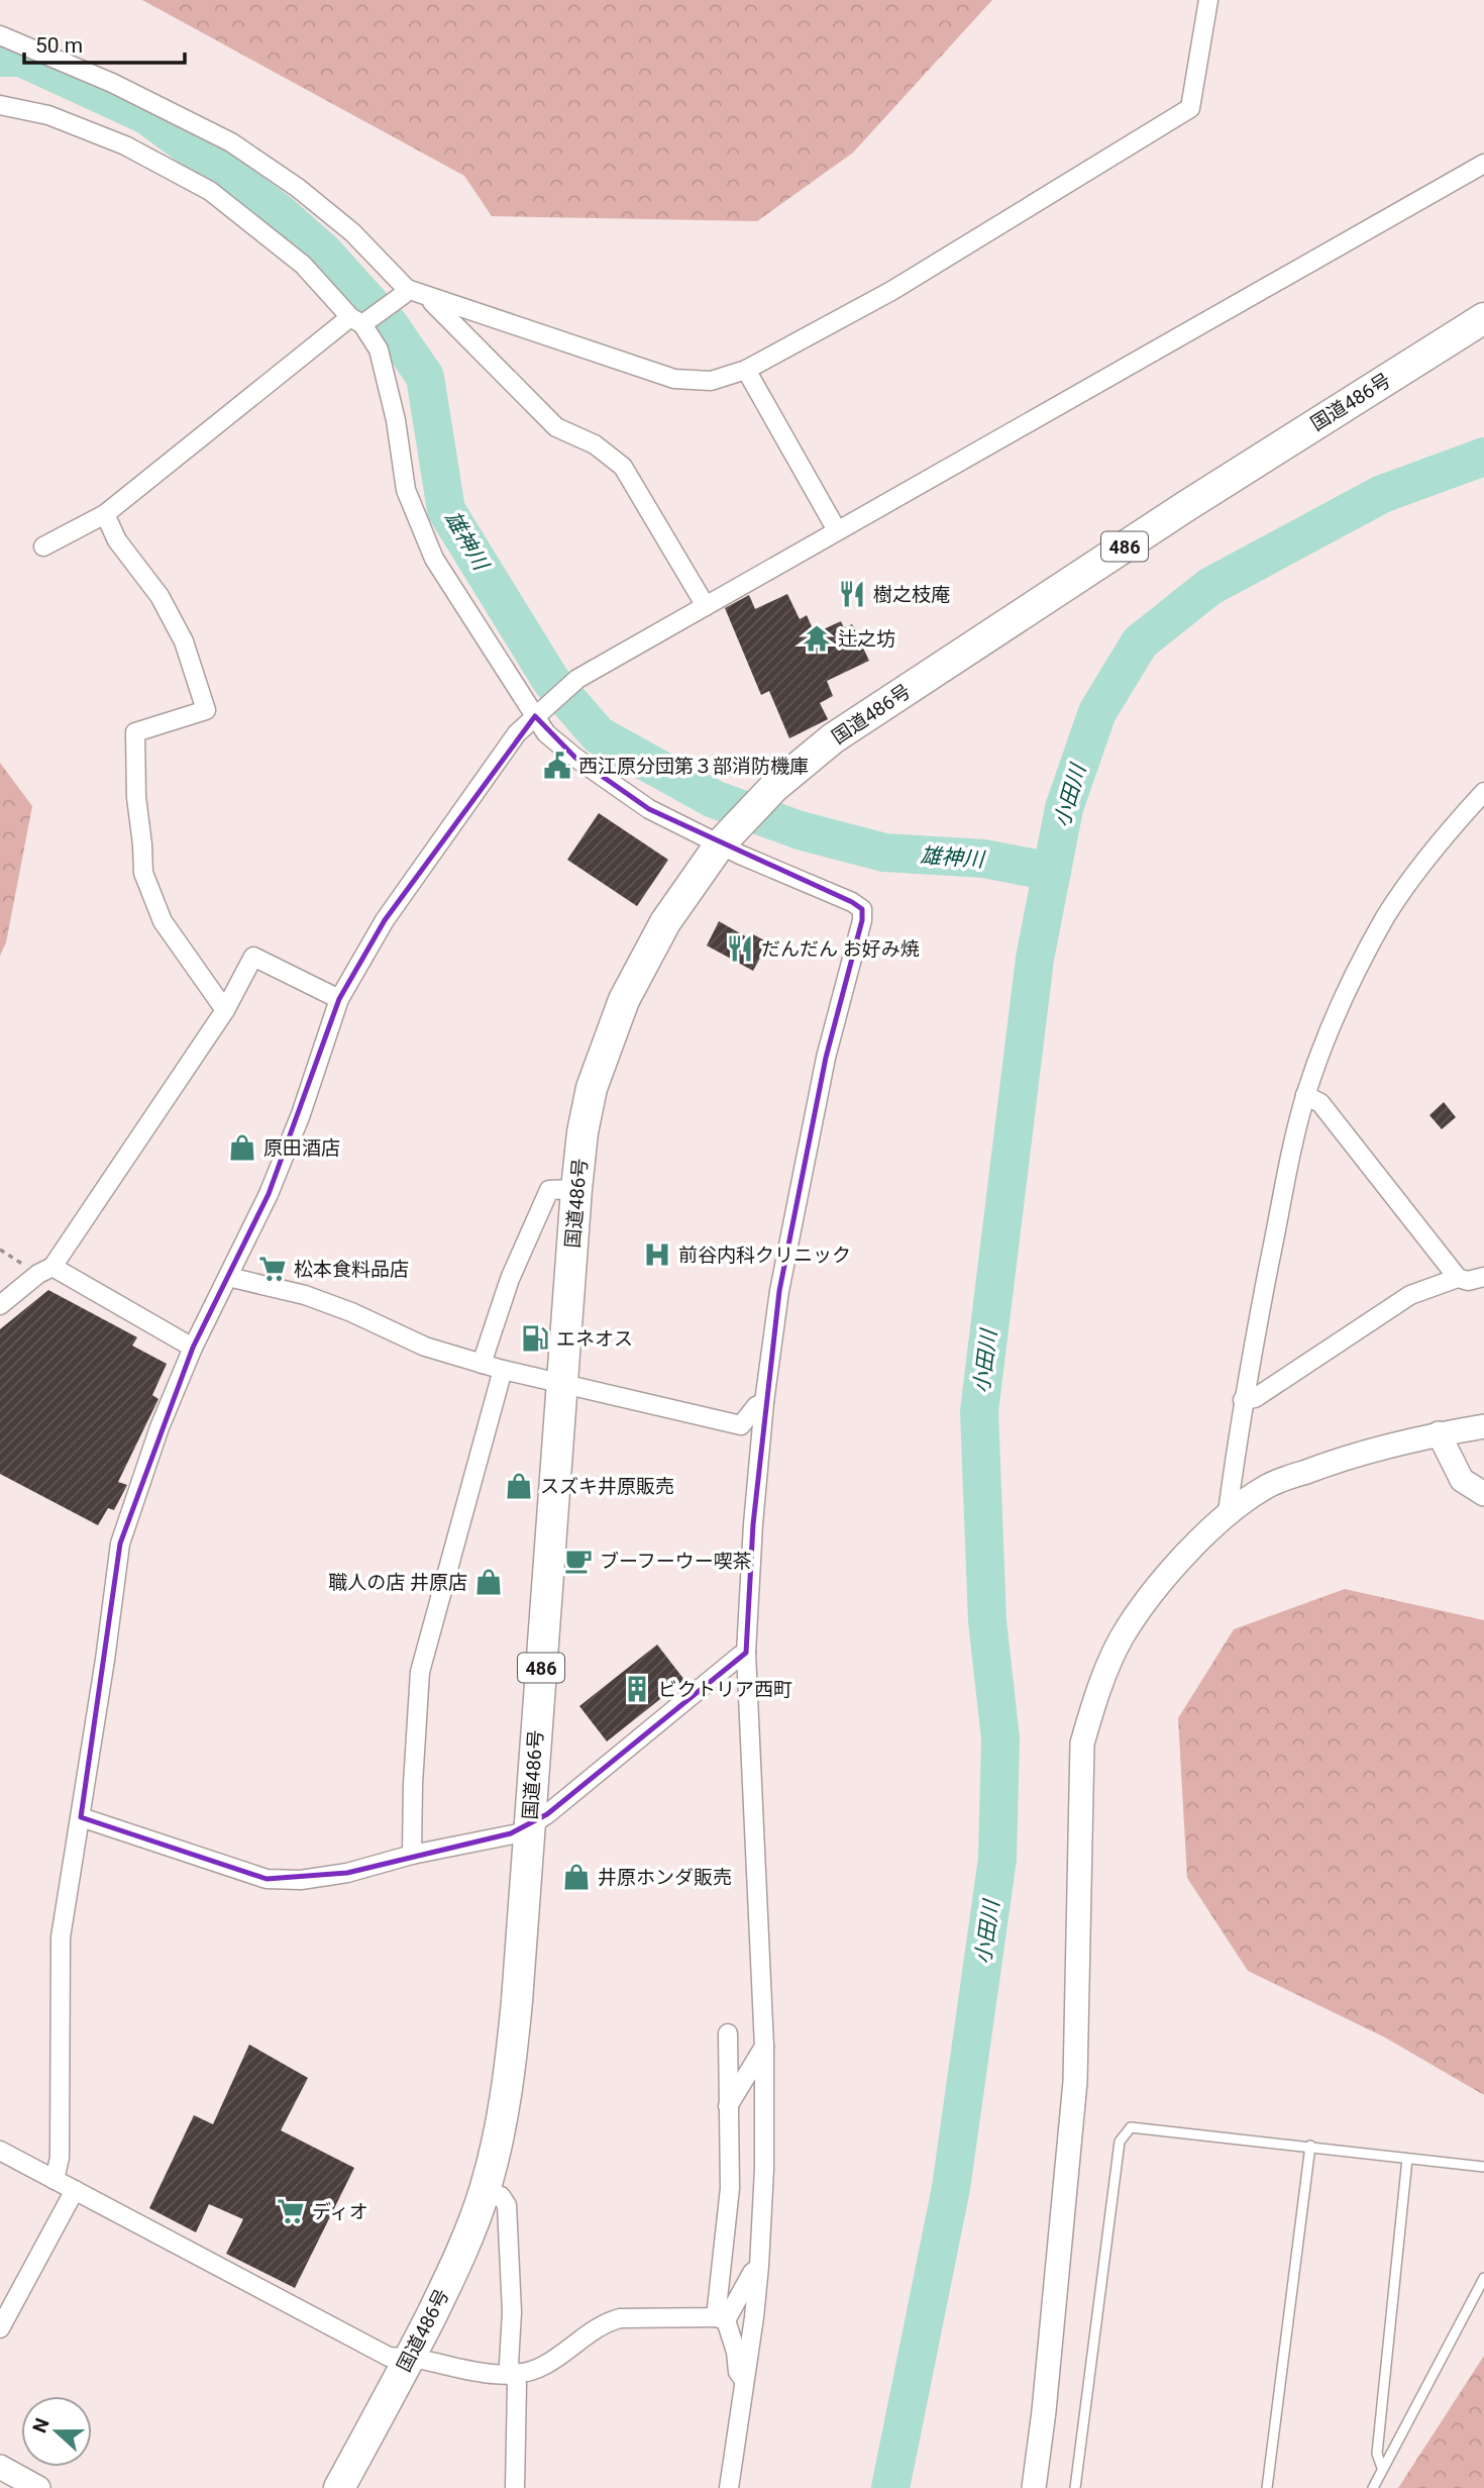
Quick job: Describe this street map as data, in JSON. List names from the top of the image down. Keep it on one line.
{"streets":{"highway":["国道486号","486"]},"water":["雄神川","小田川"],"places":{"restaurant":["樹之枝庵","だんだん お好み焼"],"temple":["辻之坊"],"public building":["西江原分団第３部消防機庫"],"shop":["原田酒店","スズキ井原販売","職人の店 井原店","井原ホンダ販売"],"hospital":["前谷内科クリニック"],"supermarket":["松本食料品店","ディオ"],"fuel station":["エネオス"],"cafe":["ブーフーウー喫茶"],"building":["ビクトリア西町"]},"scale_bar":"50 m","north":"left"}
